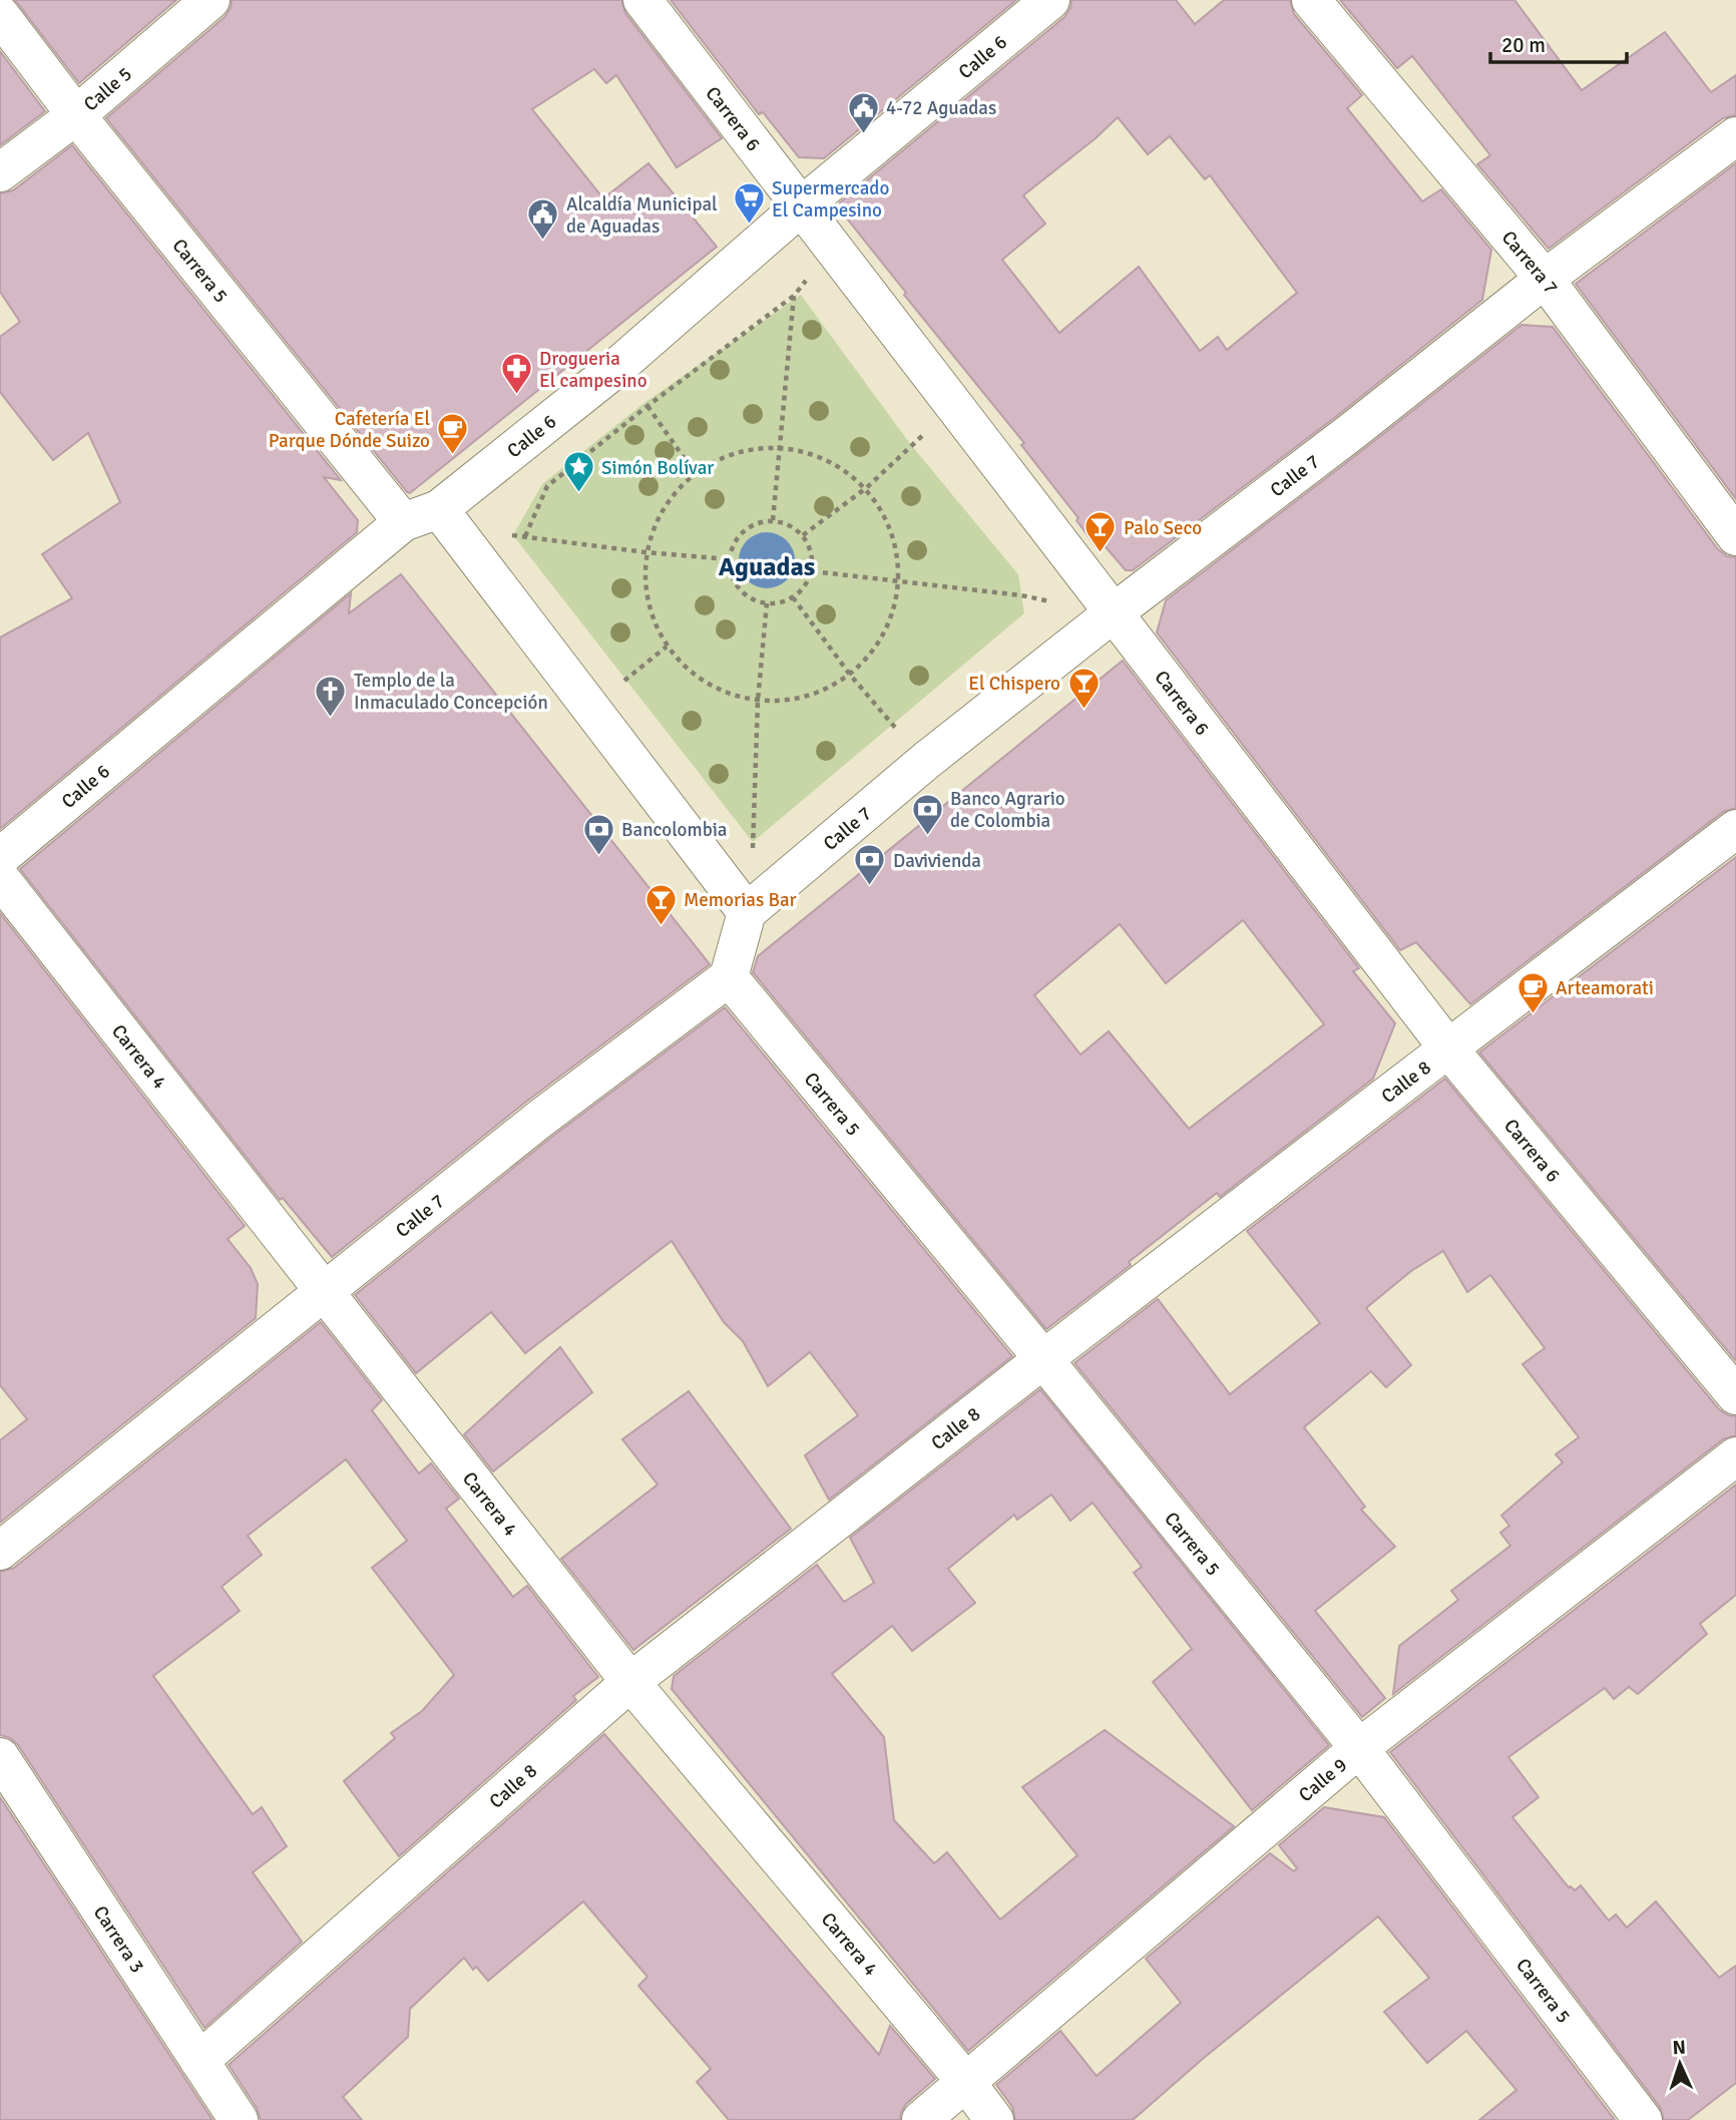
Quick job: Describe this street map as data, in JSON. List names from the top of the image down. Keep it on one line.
{"streets":{"street":["Calle 6","Calle 5","Carrera 6","Carrera 7","Carrera 5","Calle 7","Carrera 4","Calle 8","Calle 9","Carrera 3"]},"crossings":[["Calle 6","Carrera 6"],["Calle 6","Carrera 5"],["Calle 5","Carrera 5"],["Carrera 6","Calle 7"],["Carrera 6","Calle 8"],["Carrera 7","Calle 7"],["Carrera 5","Calle 7"],["Carrera 5","Calle 8"],["Carrera 5","Calle 9"],["Calle 7","Carrera 4"],["Carrera 4","Calle 8"],["Carrera 4","Calle 9"],["Calle 8","Carrera 3"]],"districts":["Aguadas"],"places":{"public building":["4-72 Aguadas","Alcaldía Municipal de Aguadas"],"supermarket":["Supermercado El Campesino"],"pharmacy":["Drogueria El campesino"],"cafe":["Cafetería El Parque Dónde Suizo","Arteamorati"],"place":["Simón Bolívar"],"bar":["Palo Seco","El Chispero","Memorias Bar"],"church":["Templo de la Inmaculado Concepción"],"bank":["Banco Agrario de Colombia","Bancolombia","Davivienda"]},"scale_bar":"20 m","north":"top"}
